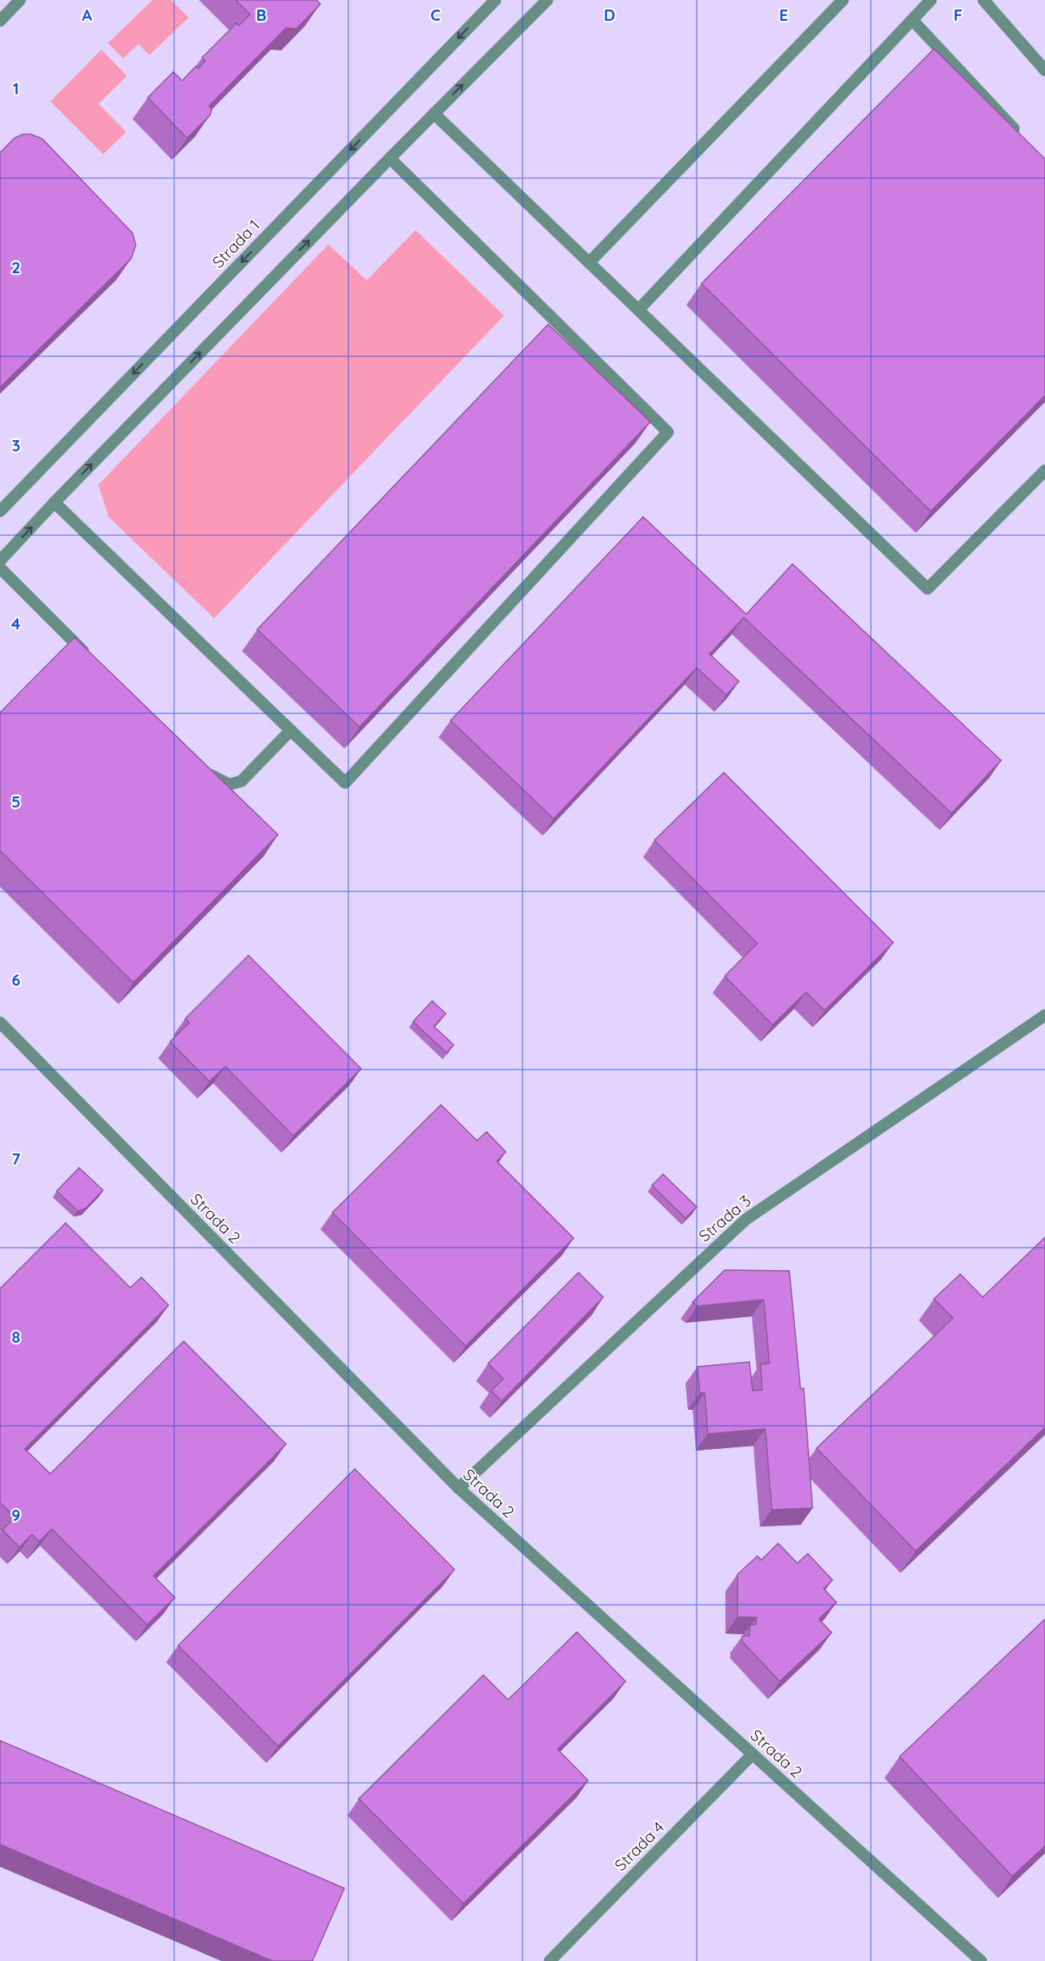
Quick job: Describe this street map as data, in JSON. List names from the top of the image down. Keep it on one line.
{"streets":{"street":["Strada 1","Strada 2","Strada 3","Strada 4"]},"crossings":[["Strada 2","Strada 3"],["Strada 2","Strada 4"]],"grid":{"columns":["A","B","C","D","E","F"],"rows":["1","2","3","4","5","6","7","8","9"]}}
